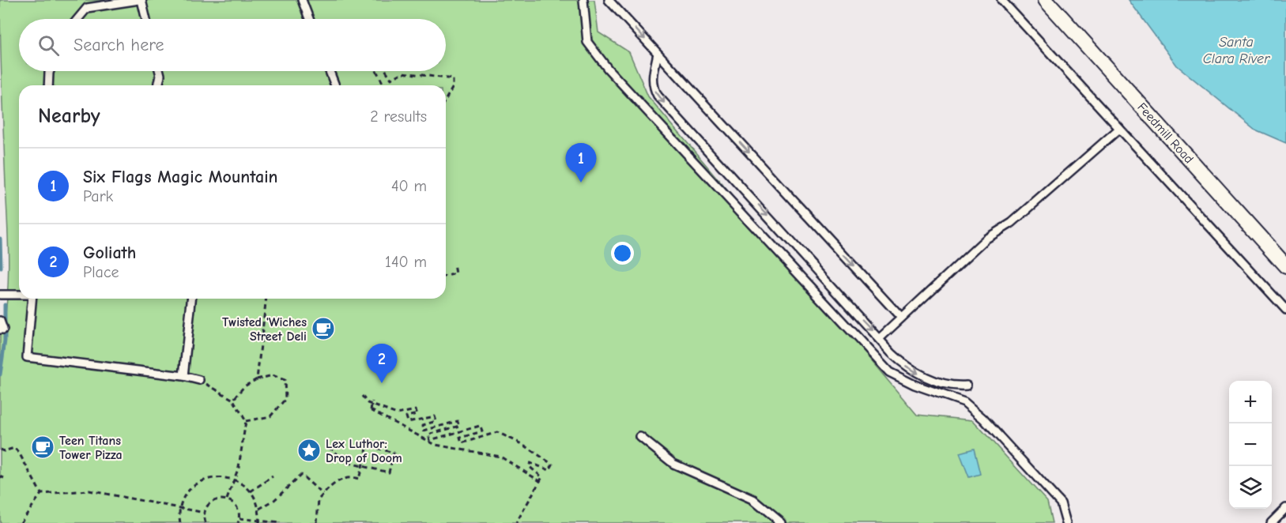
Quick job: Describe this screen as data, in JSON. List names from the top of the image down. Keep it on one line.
{"streets":{"street":["Feedmill Road"]},"water":["Santa Clara River"],"places":{"cafe":["Twisted 'Wiches Street Deli","Teen Titans Tower Pizza"],"place":["Lex Luthor: Drop of Doom"]},"page":{"search":"Search here","heading":["Nearby","2 results"],"pins":["1","2"],"list":[{"mark":"1","name":"Six Flags Magic Mountain","note":"Park","value":"40 m"},{"mark":"2","name":"Goliath","note":"Place","value":"140 m"}],"map_buttons":["+","−"]}}
